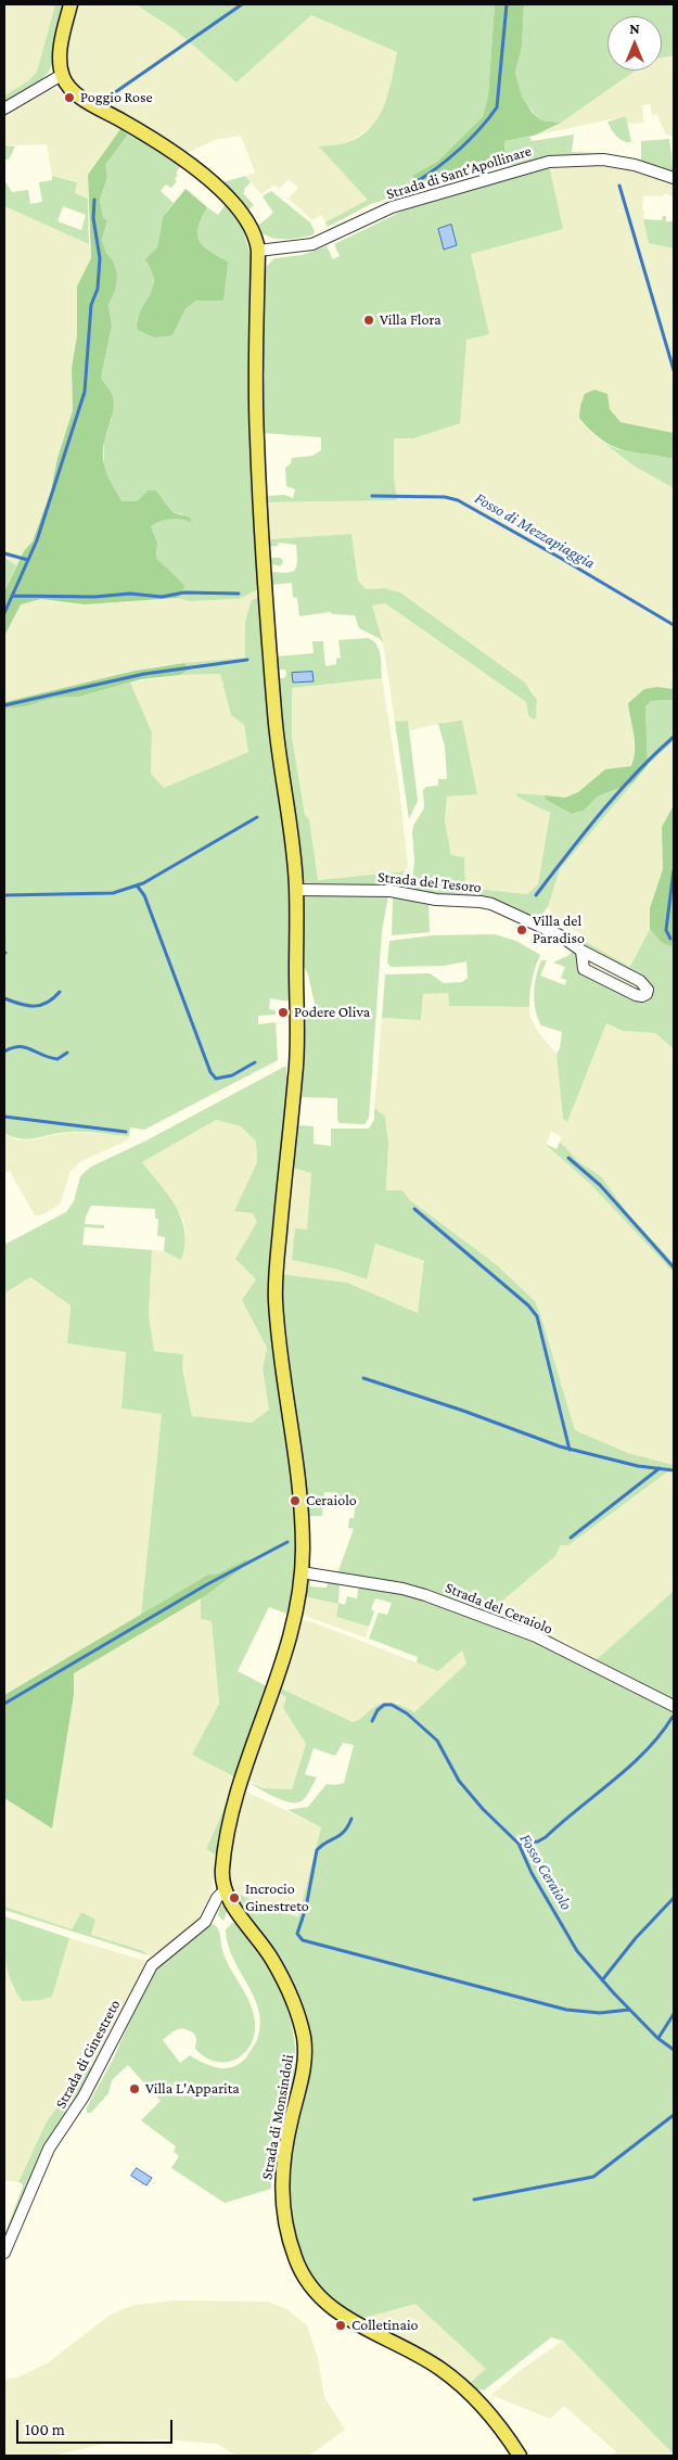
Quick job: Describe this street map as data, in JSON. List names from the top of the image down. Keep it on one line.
{"streets":{"main road":["Strada di Monsindoli"],"street":["Strada di Sant'Apollinare","Strada del Tesoro","Strada del Ceraiolo","Strada di Ginestreto"]},"crossings":[["Strada di Ginestreto","Strada di Monsindoli"]],"water":["Fosso di Mezzapiaggia","Fosso Ceraiolo"],"places":["Poggio Rose","Villa Flora","Villa del Paradiso","Podere Oliva","Ceraiolo","Incrocio Ginestreto","Villa L'Apparita","Colletinaio"],"scale_bar":"100 m","north":"top"}
